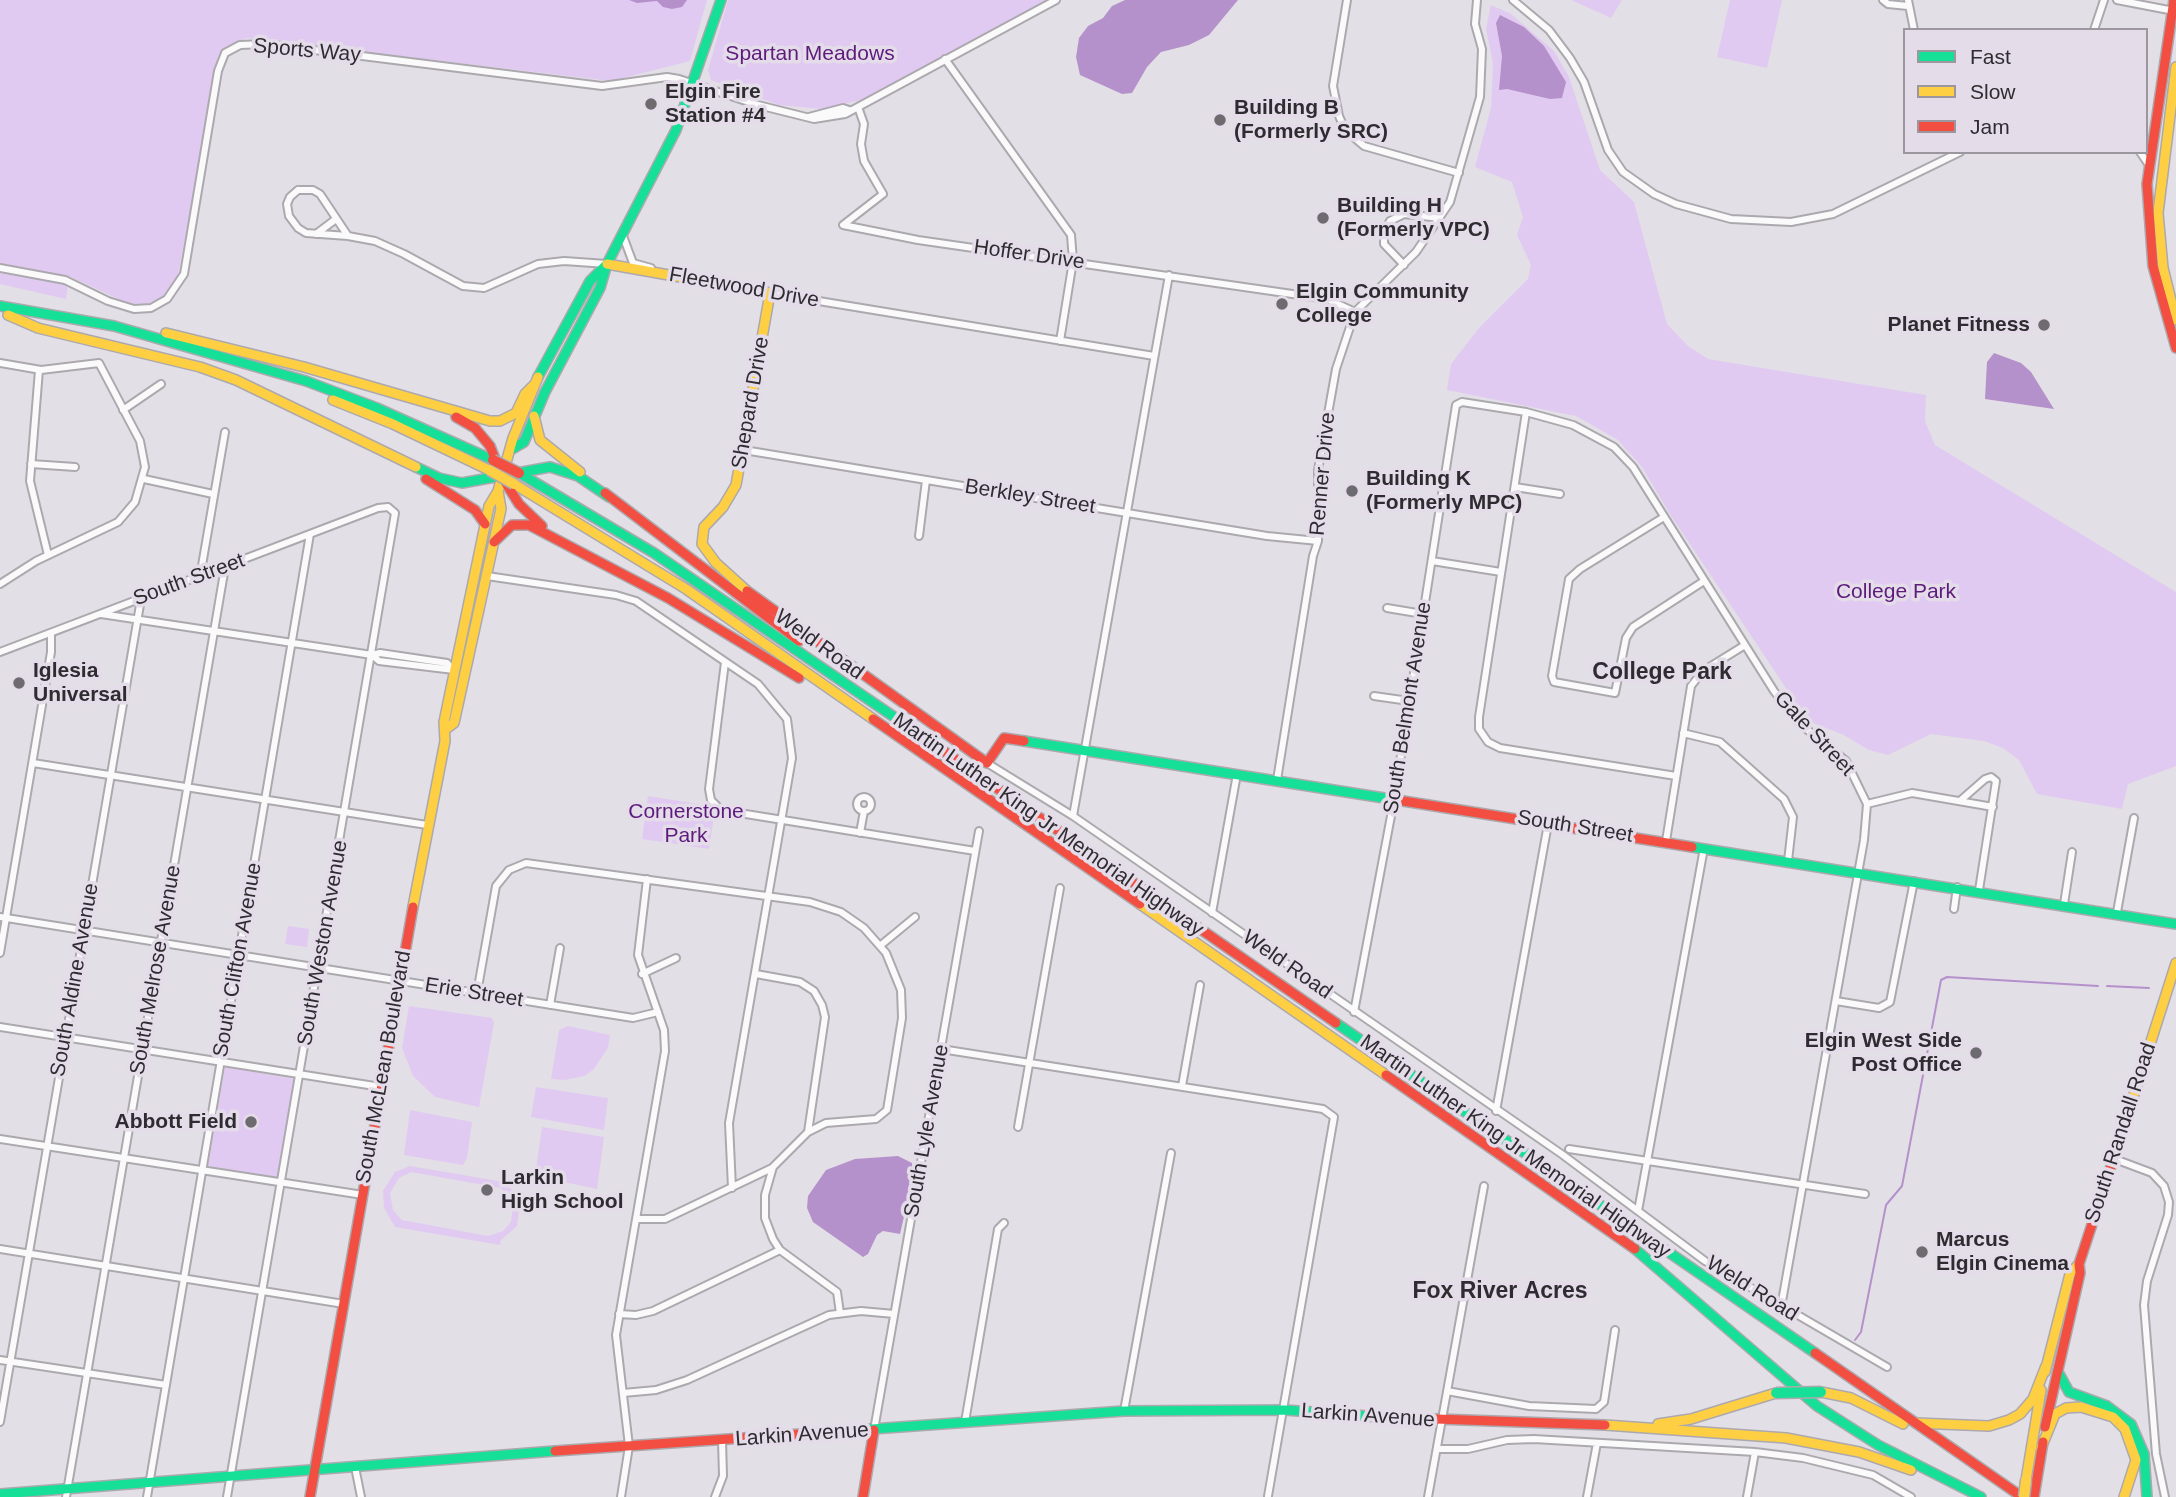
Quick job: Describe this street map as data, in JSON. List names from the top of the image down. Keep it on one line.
{"streets":{"main road":["Fleetwood Drive","Shepard Drive","South Street","Weld Road","Martin Luther King Jr Memorial Highway","South McLean Boulevard","South Randall Road","Larkin Avenue"],"street":["Sports Way","Hoffer Drive","Renner Drive","Berkley Street","South Belmont Avenue","Gale Street","South Weston Avenue","South Clifton Avenue","South Melrose Avenue","South Aldine Avenue","Erie Street","South Lyle Avenue"]},"crossings":[["Sports Way","Hoffer Drive"],["Sports Way","South McLean Boulevard"],["Hoffer Drive","Renner Drive"],["Fleetwood Drive","Shepard Drive"],["Fleetwood Drive","South McLean Boulevard"],["Shepard Drive","Berkley Street"],["Shepard Drive","Weld Road"],["Renner Drive","Berkley Street"],["Renner Drive","South Street"],["South Street","Weld Road"],["South Street","South Belmont Avenue"],["South Street","South Weston Avenue"],["South Street","South Clifton Avenue"],["South Street","South Melrose Avenue"],["South Street","South Aldine Avenue"],["Weld Road","South Belmont Avenue"],["South Belmont Avenue","Gale Street"],["Martin Luther King Jr Memorial Highway","South Randall Road"],["South Weston Avenue","Erie Street"],["South Weston Avenue","Larkin Avenue"],["South Clifton Avenue","Erie Street"],["South Clifton Avenue","Larkin Avenue"],["South Melrose Avenue","Erie Street"],["South Melrose Avenue","Larkin Avenue"],["South Aldine Avenue","Erie Street"],["Erie Street","South McLean Boulevard"],["South McLean Boulevard","Larkin Avenue"],["South Lyle Avenue","Larkin Avenue"]],"districts":["College Park","Fox River Acres"],"parks":["Spartan Meadows","College Park","Cornerstone Park"],"places":["Elgin Fire Station #4","Building B (Formerly SRC)","Building H (Formerly VPC)","Elgin Community College","Planet Fitness","Building K (Formerly MPC)","Iglesia Universal","Elgin West Side Post Office","Abbott Field","Larkin High School","Marcus Elgin Cinema"],"legend":["Fast","Slow","Jam"]}
